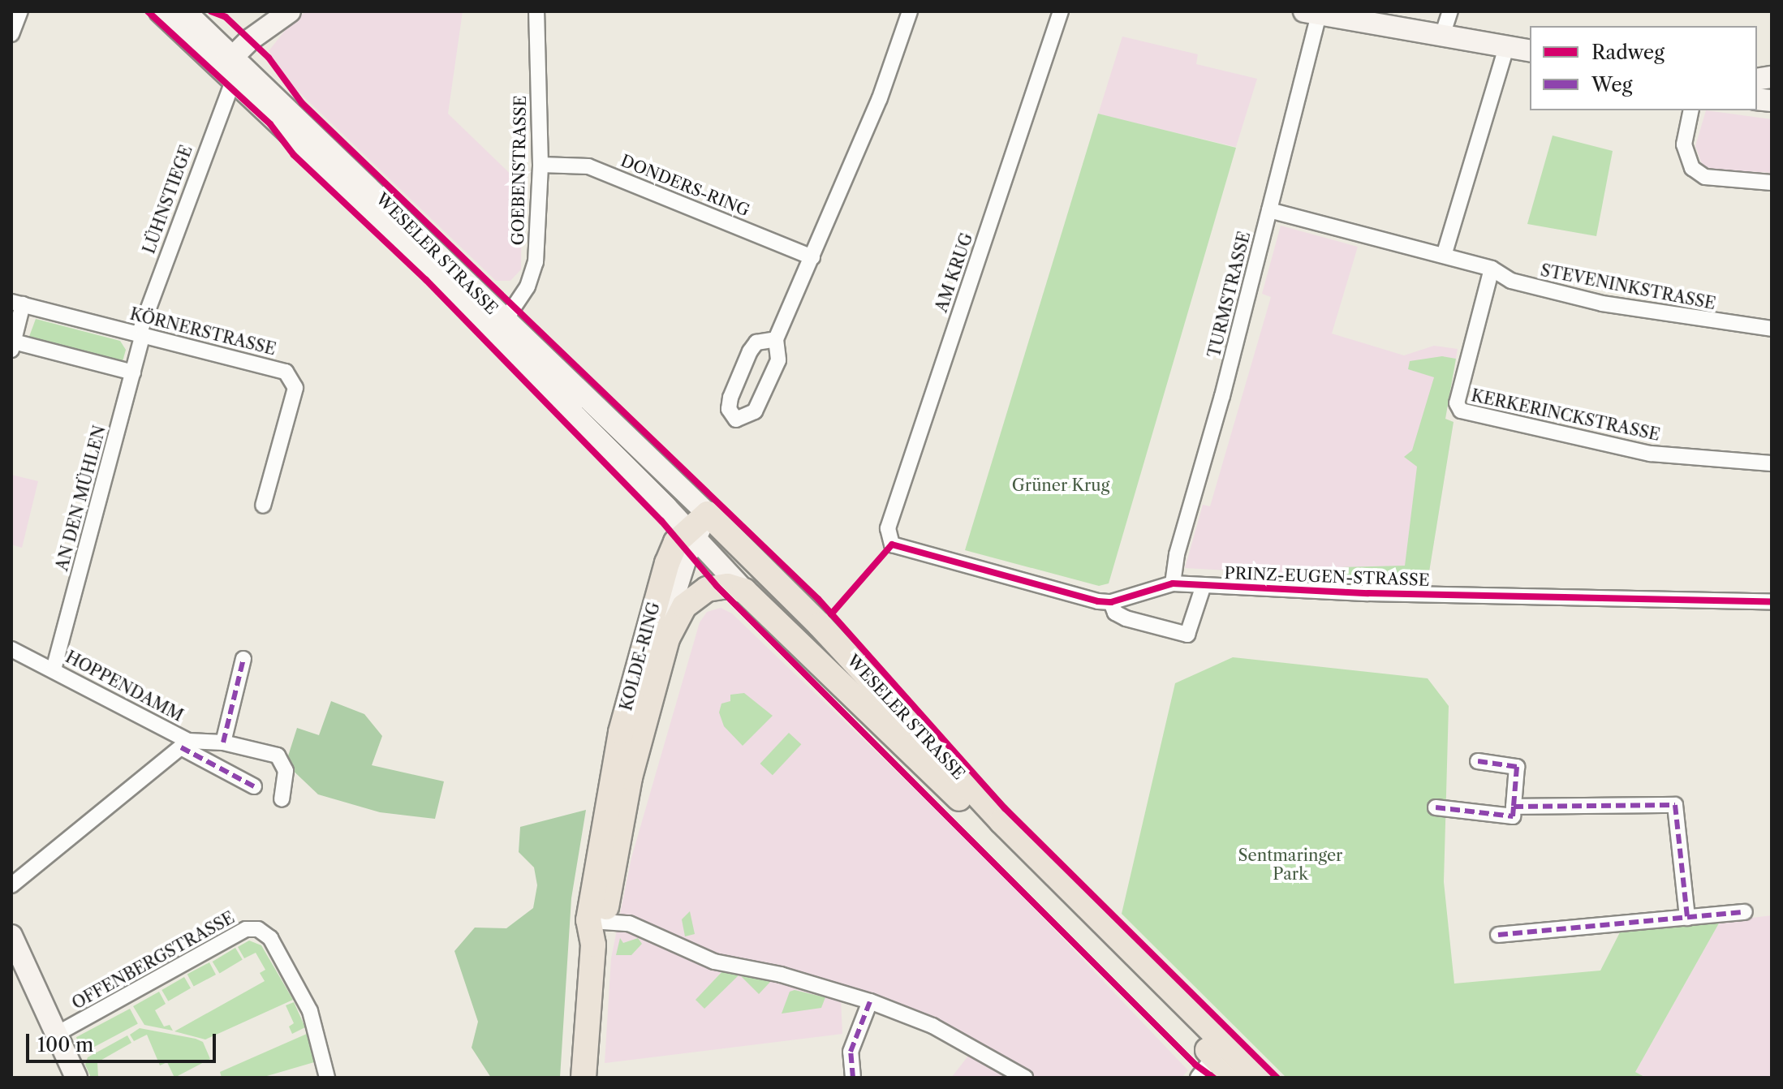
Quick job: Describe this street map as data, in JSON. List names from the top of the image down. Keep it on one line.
{"streets":{"main road":["WESELER STRASSE","KOLDE-RING"],"street":["GOEBENSTRASSE","DONDERS-RING","LÜHNSTIEGE","AM KRUG","STEVENINKSTRASSE","TURMSTRASSE","KÖRNERSTRASSE","KERKERINCKSTRASSE","AN DEN MÜHLEN","PRINZ-EUGEN-STRASSE","HOPPENDAMM","OFFENBERGSTRASSE"]},"crossings":[["GOEBENSTRASSE","DONDERS-RING"],["GOEBENSTRASSE","WESELER STRASSE"],["LÜHNSTIEGE","WESELER STRASSE"],["LÜHNSTIEGE","KÖRNERSTRASSE"],["LÜHNSTIEGE","AN DEN MÜHLEN"],["WESELER STRASSE","KOLDE-RING"],["AM KRUG","PRINZ-EUGEN-STRASSE"],["STEVENINKSTRASSE","TURMSTRASSE"],["STEVENINKSTRASSE","KERKERINCKSTRASSE"],["TURMSTRASSE","PRINZ-EUGEN-STRASSE"],["KÖRNERSTRASSE","AN DEN MÜHLEN"],["AN DEN MÜHLEN","HOPPENDAMM"]],"parks":["Grüner Krug","Sentmaringer Park"],"legend":["Radweg","Weg"],"scale_bar":"100 m"}
